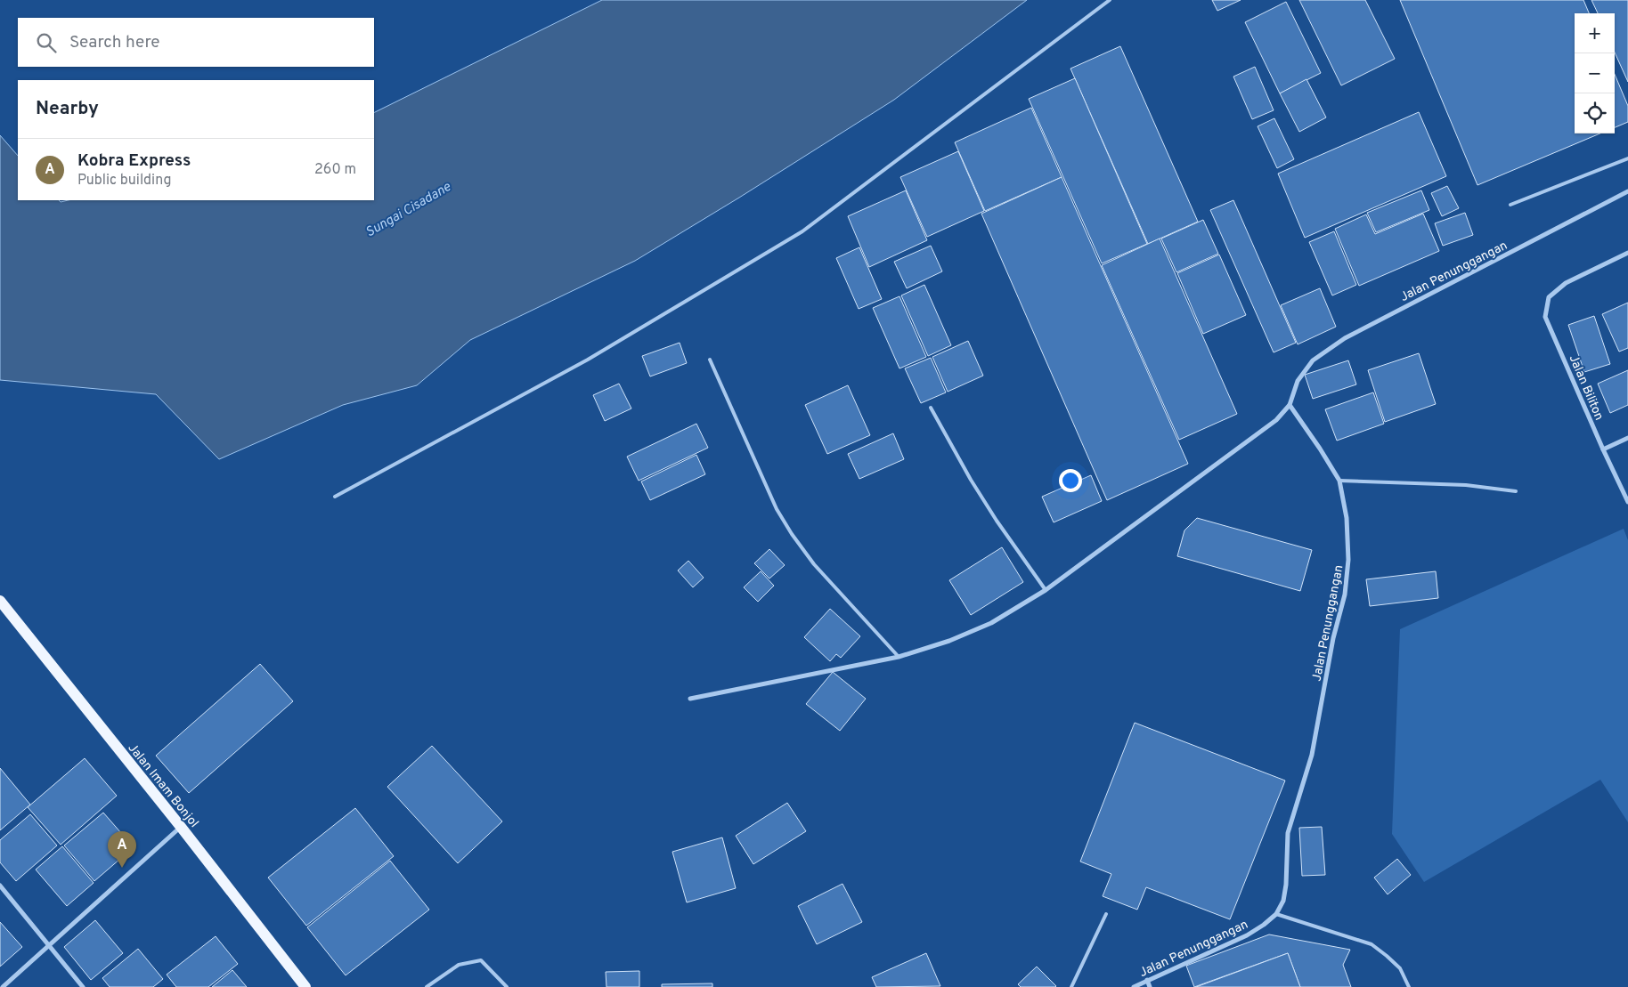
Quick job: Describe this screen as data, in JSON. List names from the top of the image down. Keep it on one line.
{"streets":{"main road":["Jalan Imam Bonjol"],"street":["Jalan Penunggangan","Jalan Biliton"]},"water":["Sungai Cisadane"],"page":{"map_buttons":["+","−"],"search":"Search here","heading":"Nearby","list":[{"mark":"A","name":"Kobra Express","note":"Public building","value":"260 m"}],"pins":"A"}}
